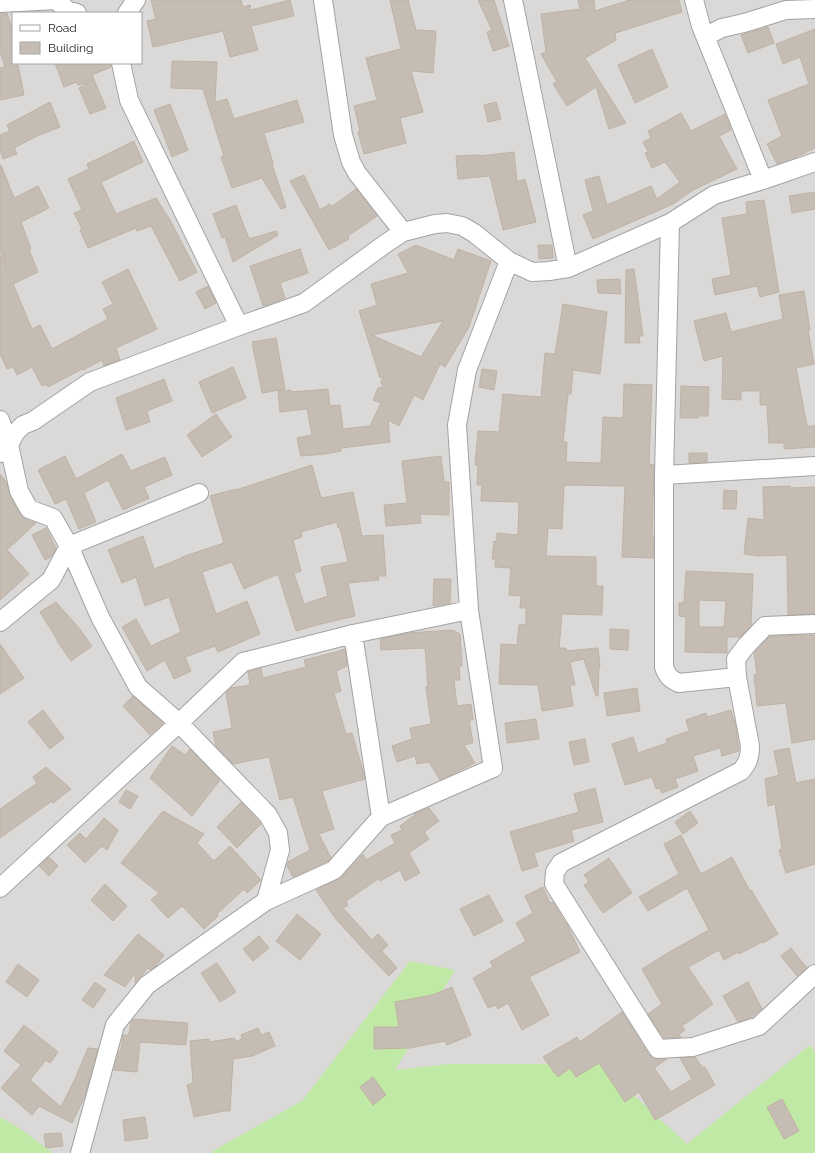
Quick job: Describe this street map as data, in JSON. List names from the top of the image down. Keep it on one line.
{"legend":["Road","Building"]}
